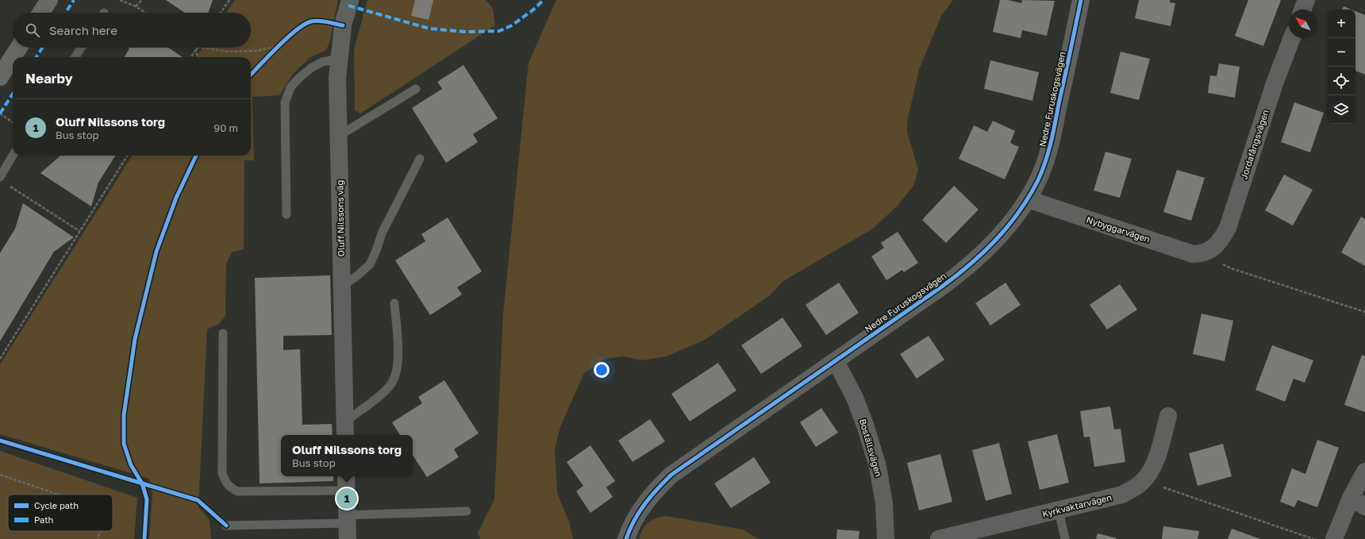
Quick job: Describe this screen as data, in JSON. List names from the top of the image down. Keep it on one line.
{"streets":{"street":["Nedre Furuskogsvägen","Jordafångsvägen","Oluff Nilssons väg","Nybyggarvägen","Boställsvägen","Kyrkvaktarvägen"]},"crossings":[["Nedre Furuskogsvägen","Nybyggarvägen"],["Nedre Furuskogsvägen","Boställsvägen"],["Jordafångsvägen","Nybyggarvägen"]],"legend":["Cycle path","Path"],"north":"top left","page":{"map_buttons":["+","−"],"search":"Search here","heading":"Nearby","list":[{"mark":"1","name":"Oluff Nilssons torg","note":"Bus stop","value":"90 m"}],"popup":["Oluff Nilssons torg","Bus stop"],"pins":"1"}}
